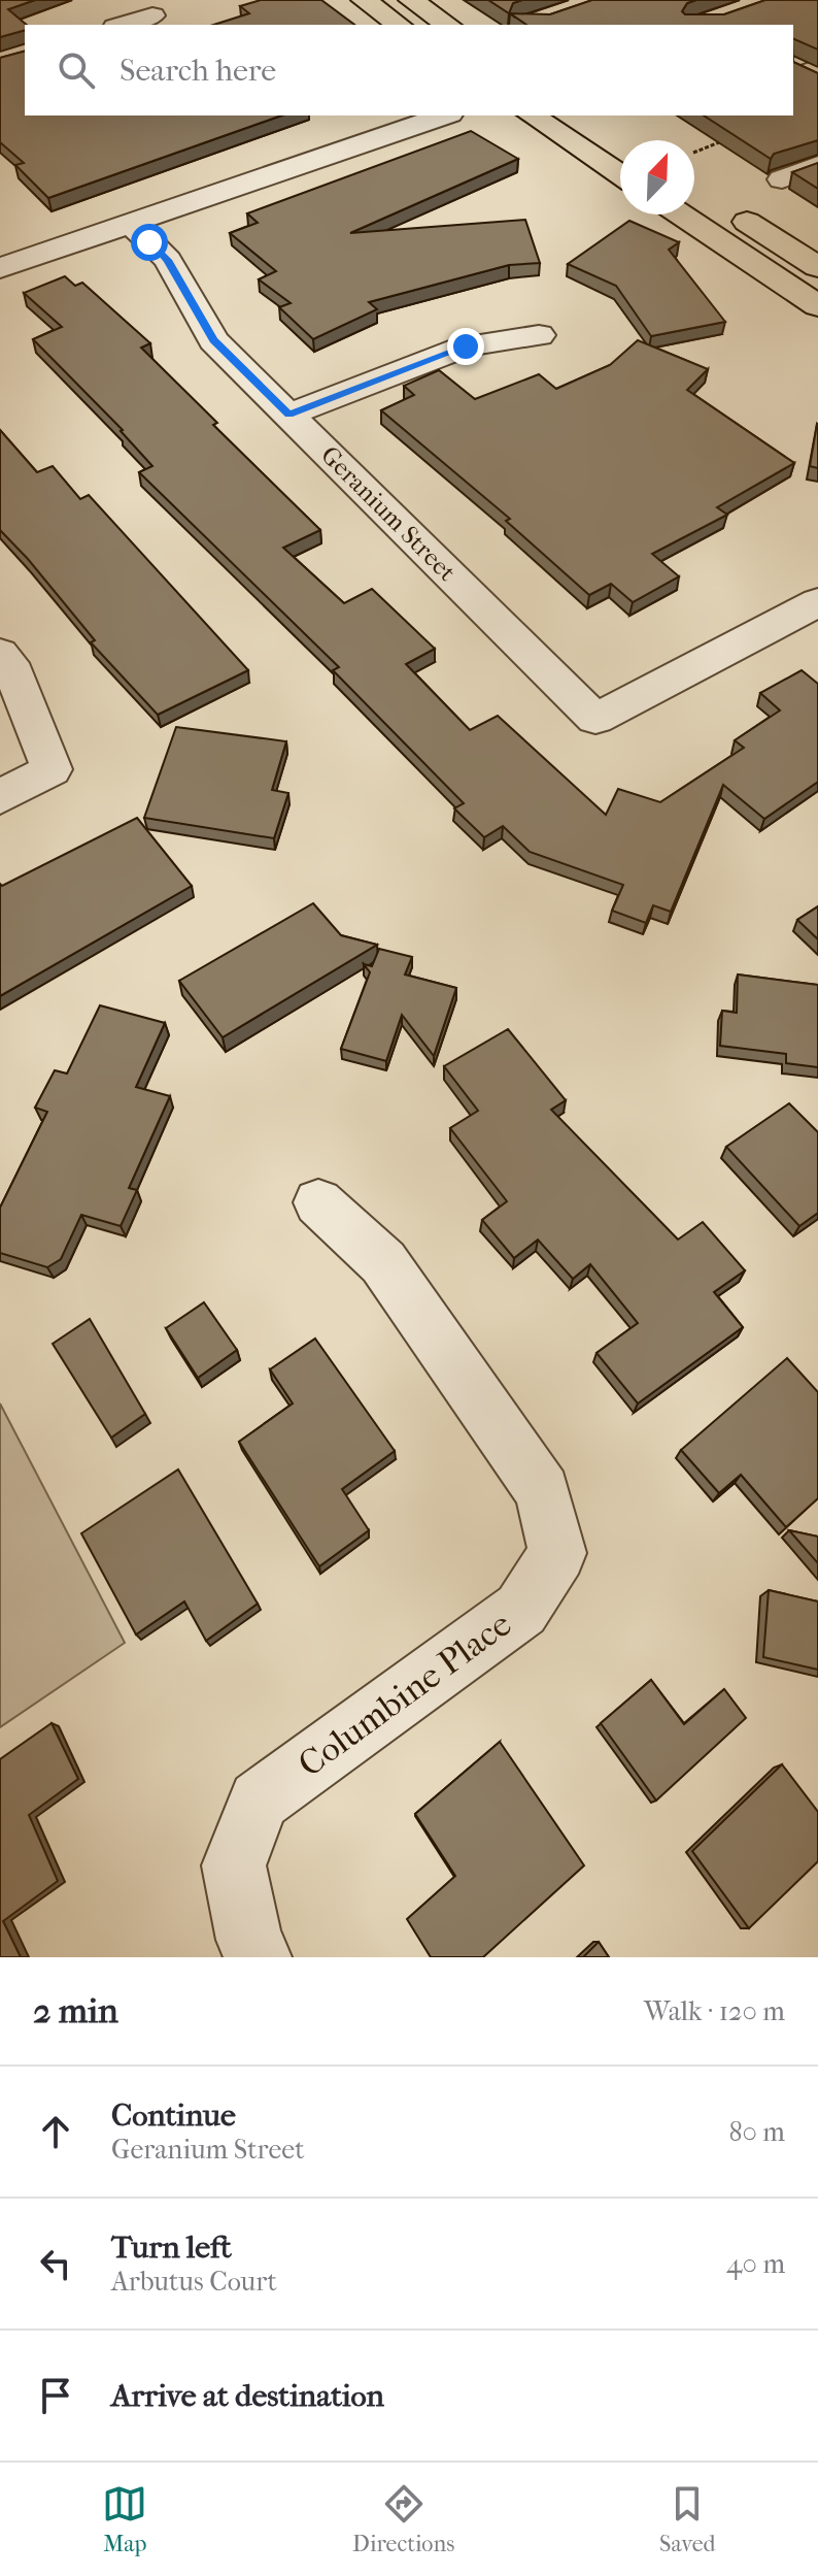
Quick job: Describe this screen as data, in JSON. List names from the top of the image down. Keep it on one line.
{"streets":{"street":["Geranium Street","Columbine Place"]},"north":"top right","page":{"search":"Search here","heading":["2 min","Walk · 120 m"],"list":[["Continue","Geranium Street","80 m"],["Turn left","Arbutus Court","40 m"],"Arrive at destination"],"nav":["Map","Directions","Saved"]}}
